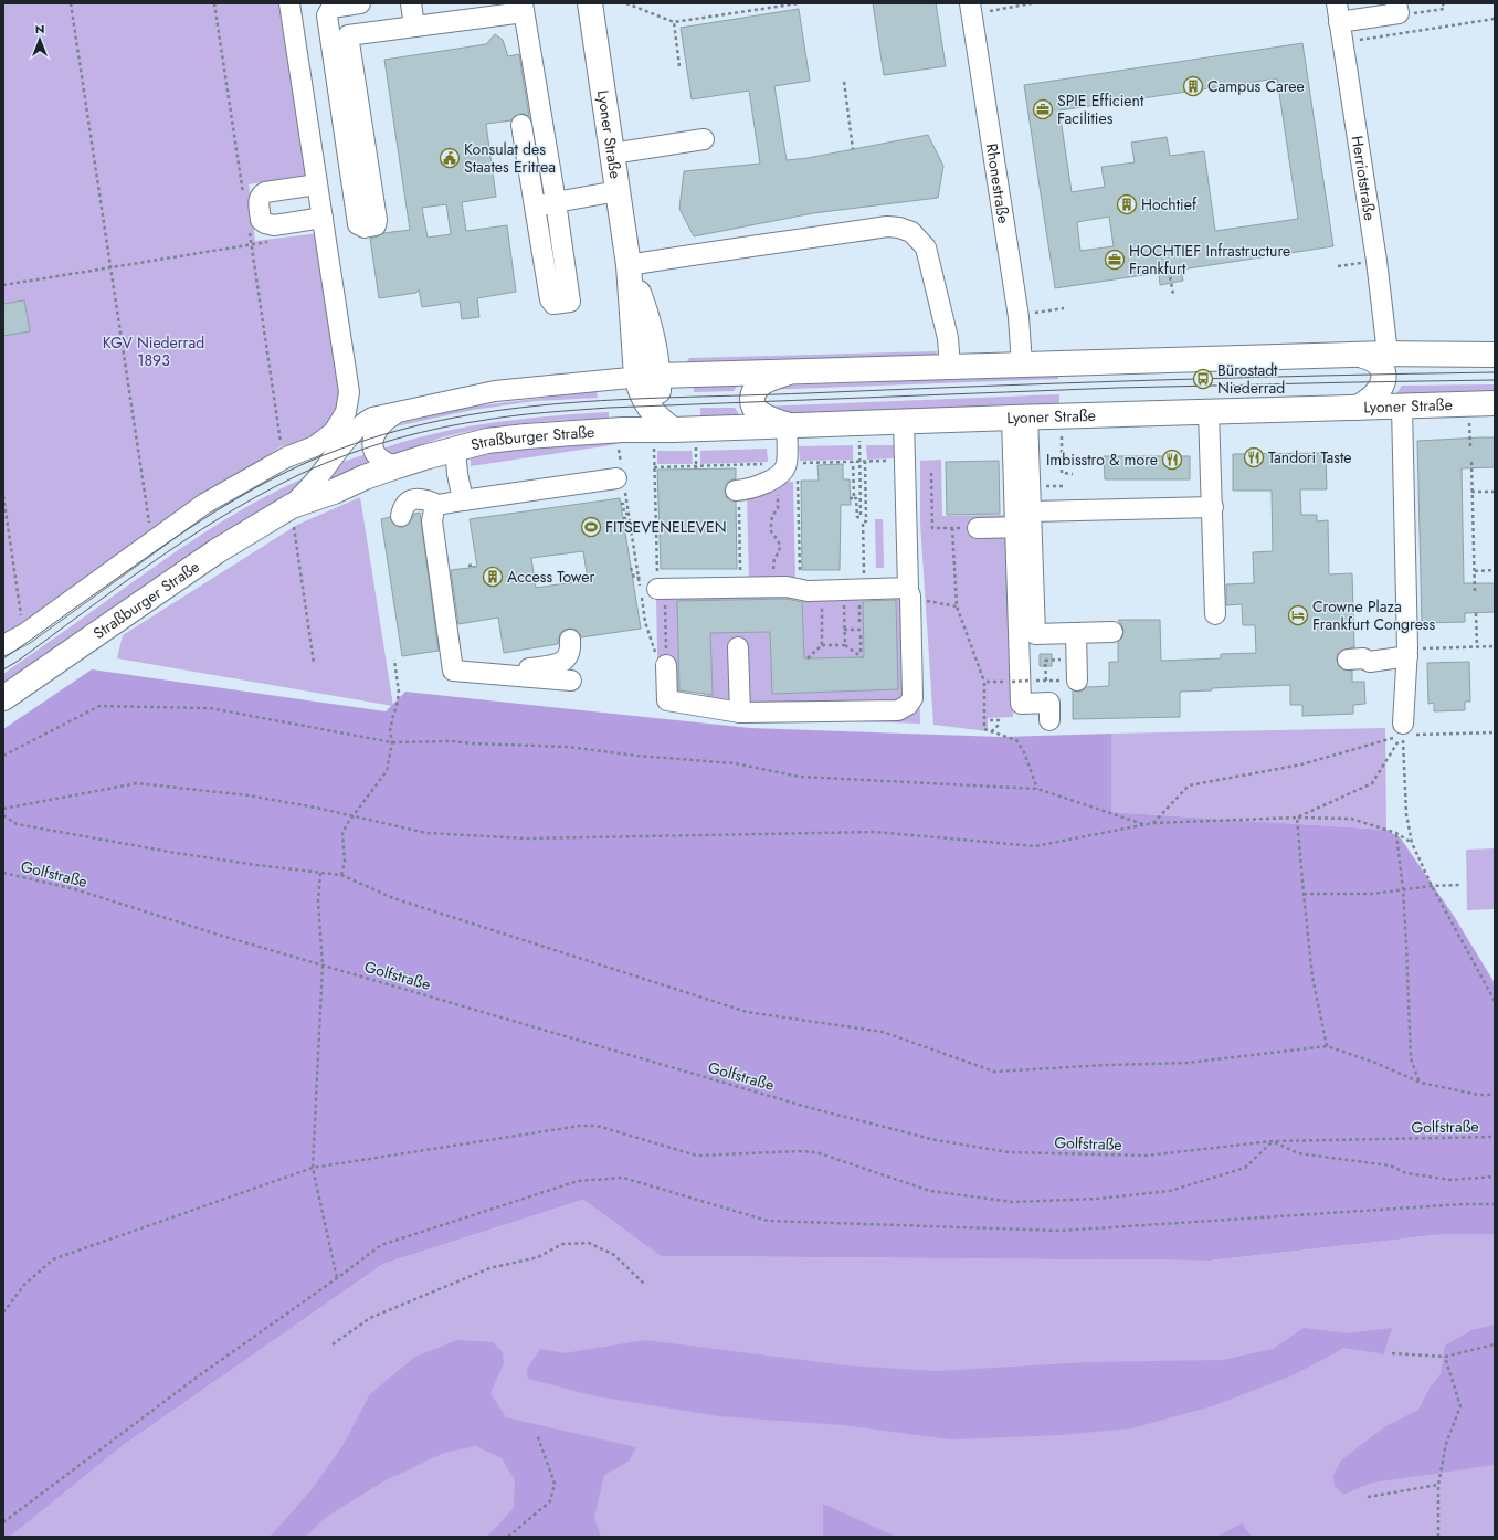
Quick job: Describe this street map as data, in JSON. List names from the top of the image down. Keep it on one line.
{"streets":{"main road":["Lyoner Straße","Straßburger Straße"],"street":["Herriotstraße","Rhonestraße"],"path":["Golfstraße"]},"crossings":[["Lyoner Straße","Straßburger Straße"]],"parks":["KGV Niederrad 1893"],"places":{"building":["Campus Caree","Hochtief","Access Tower"],"office":["SPIE Efficient Facilities","HOCHTIEF Infrastructure Frankfurt"],"public building":["Konsulat des Staates Eritrea"],"bus stop":["Bürostadt Niederrad"],"restaurant":["Tandori Taste","Imbisstro & more"],"sports":["FITSEVENELEVEN"],"hotel":["Crowne Plaza Frankfurt Congress"]},"north":"top"}
